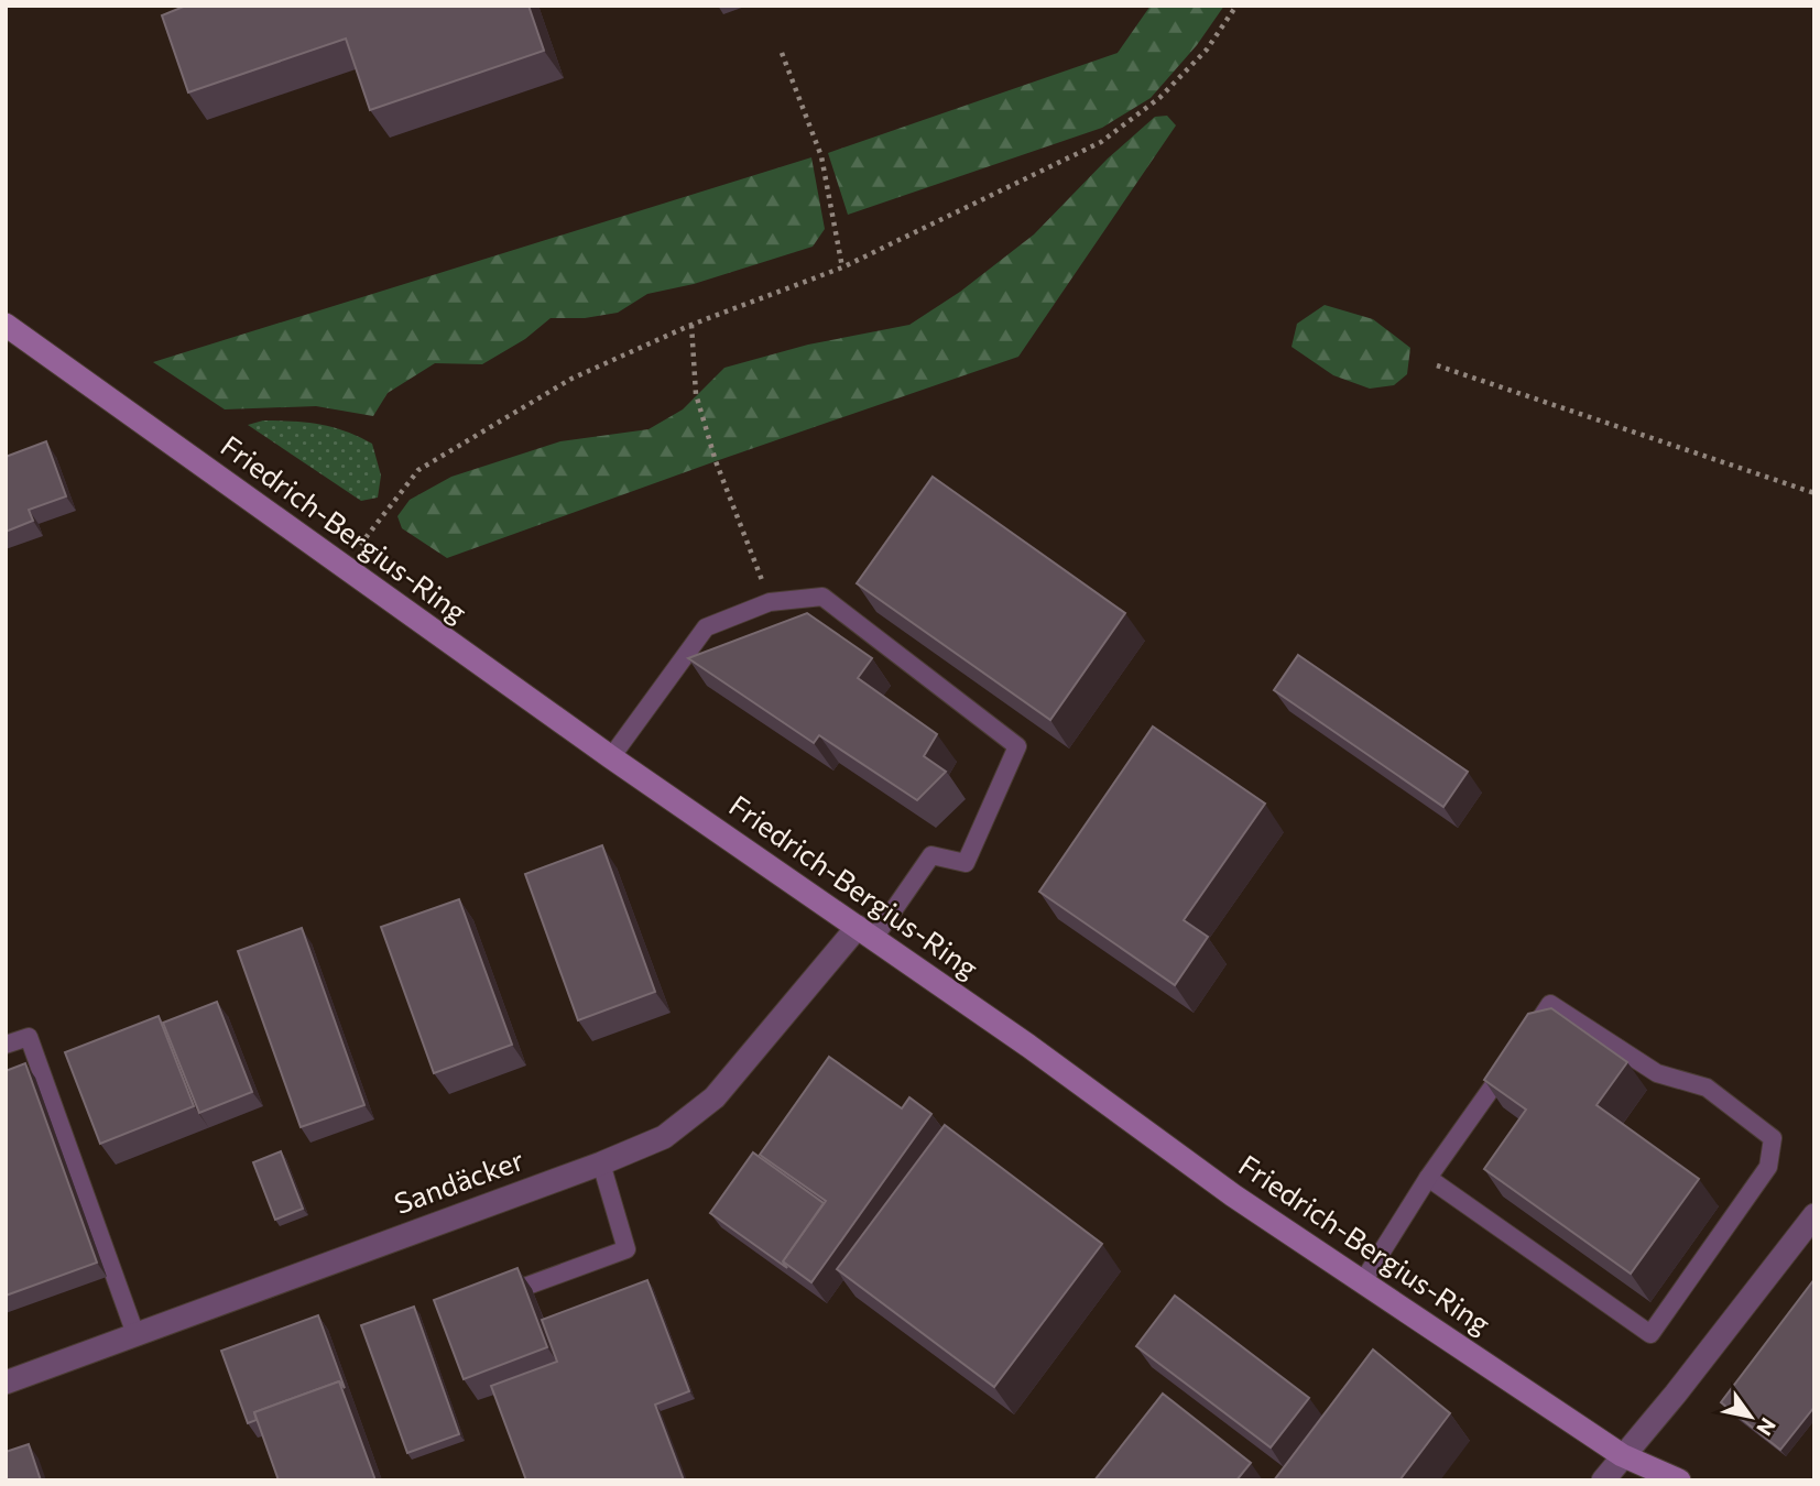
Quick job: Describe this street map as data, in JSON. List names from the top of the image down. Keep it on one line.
{"streets":{"street":["Friedrich-Bergius-Ring","Sandäcker"]},"crossings":[["Friedrich-Bergius-Ring","Sandäcker"]],"north":"bottom right"}
